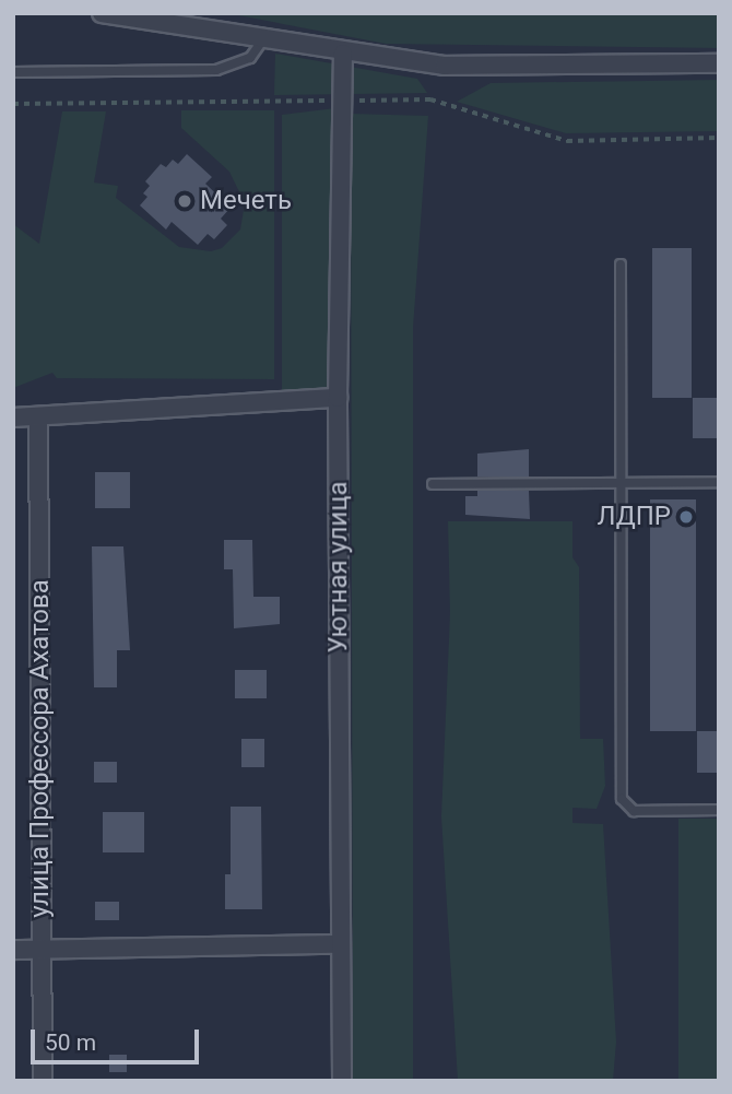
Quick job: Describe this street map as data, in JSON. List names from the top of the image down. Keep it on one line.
{"streets":{"street":["Уютная улица","улица Профессора Ахатова"]},"places":["Мечеть","ЛДПР"],"scale_bar":"50 m"}
